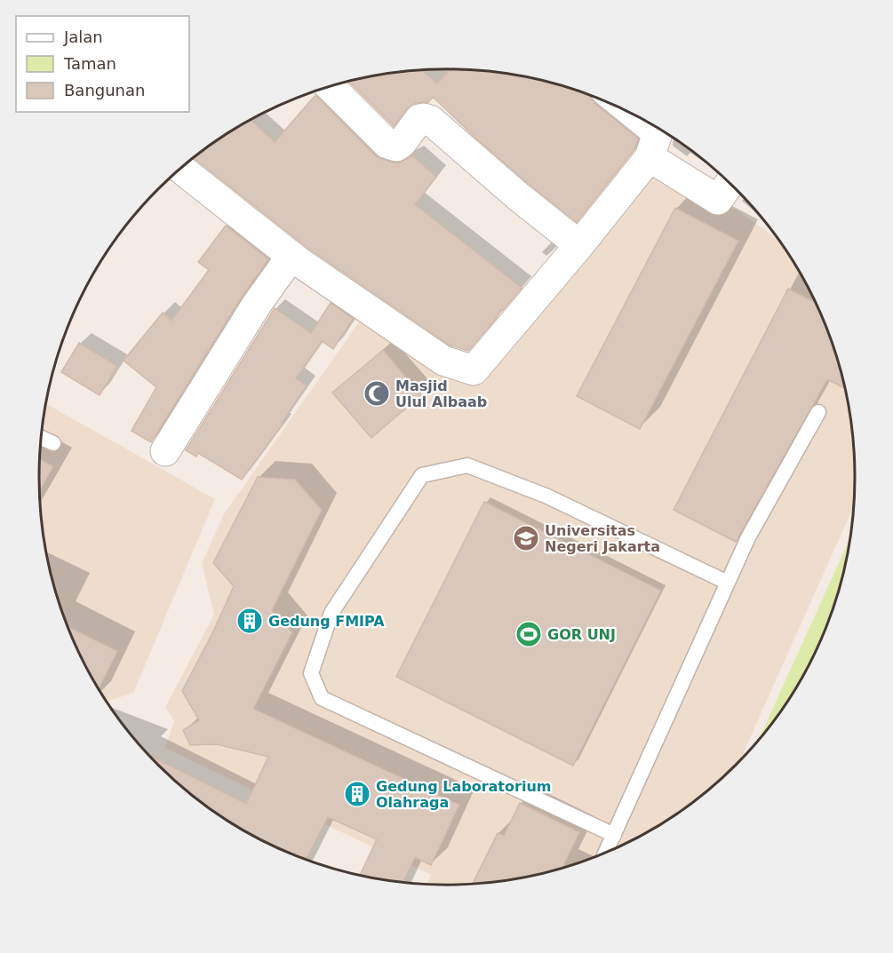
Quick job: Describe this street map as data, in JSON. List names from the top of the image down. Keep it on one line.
{"places":{"mosque":["Masjid Ulul Albaab"],"school or university":["Universitas Negeri Jakarta"],"building":["Gedung FMIPA","Gedung Laboratorium Olahraga"],"sports":["GOR UNJ"]},"legend":["Jalan","Taman","Bangunan"]}
